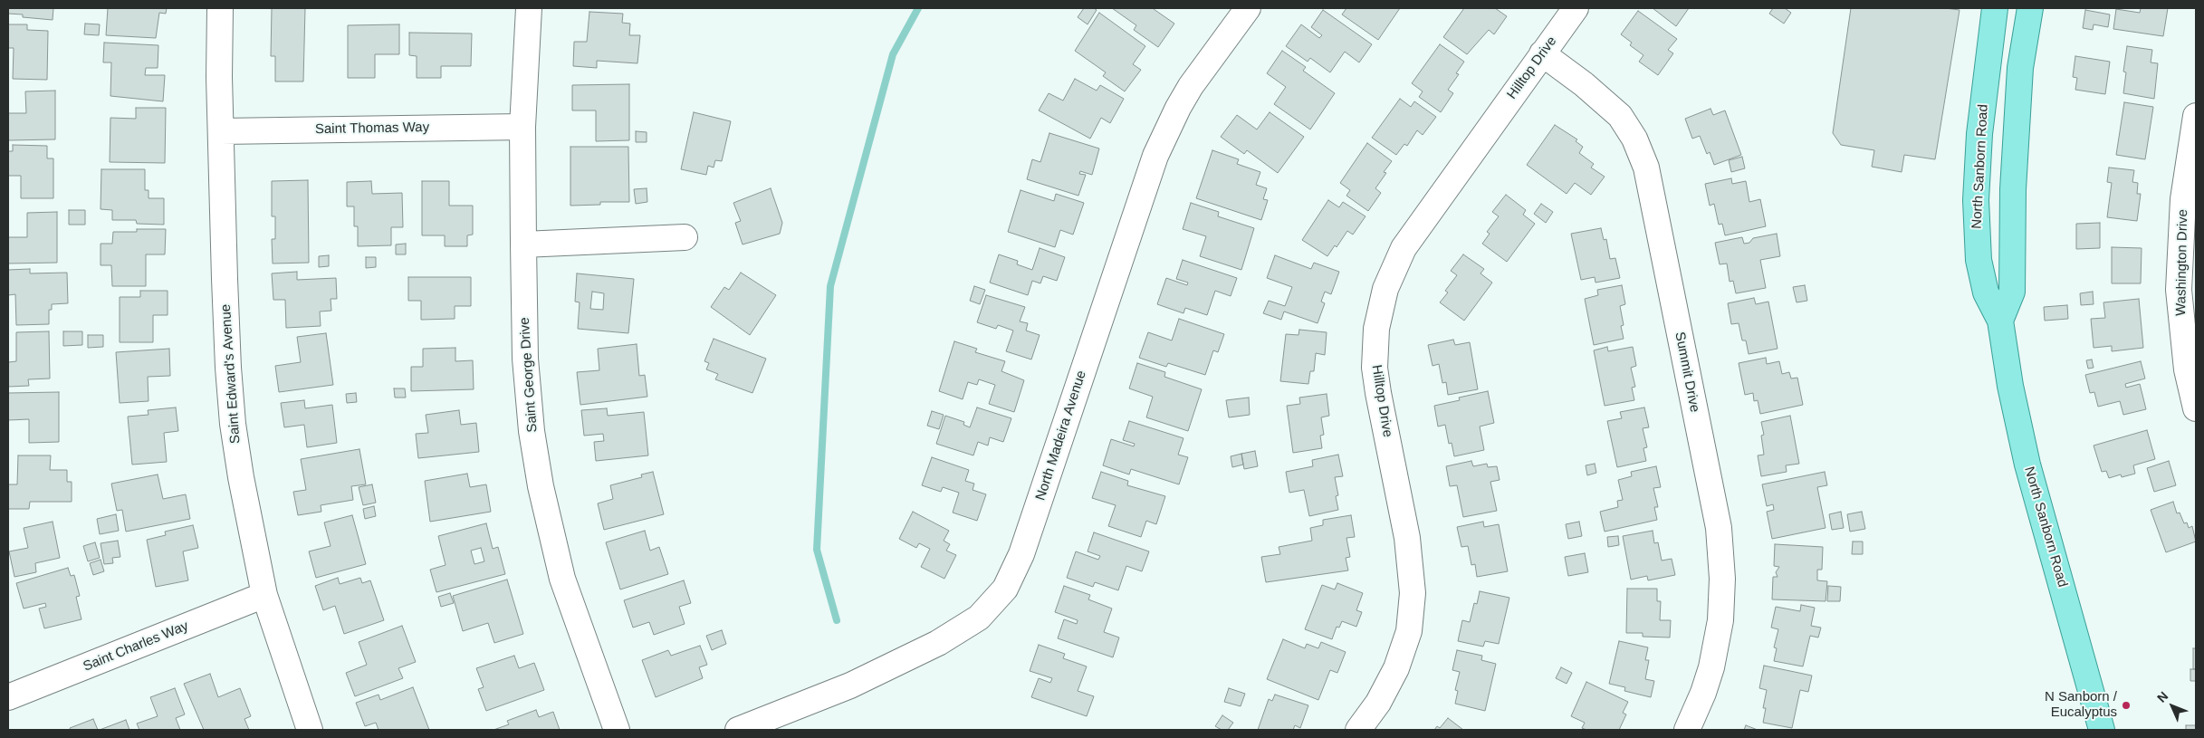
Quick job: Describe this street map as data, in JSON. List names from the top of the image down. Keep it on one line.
{"streets":{"main road":["North Sanborn Road"],"street":["Hilltop Drive","Saint Thomas Way","Washington Drive","Summit Drive","Saint Edward's Avenue","Saint George Drive","North Madeira Avenue","Saint Charles Way"]},"crossings":[["Hilltop Drive","Summit Drive"],["Saint Thomas Way","Saint Edward's Avenue"],["Saint Thomas Way","Saint George Drive"],["Saint Edward's Avenue","Saint Charles Way"]],"places":["N Sanborn / Eucalyptus"],"north":"top left"}
